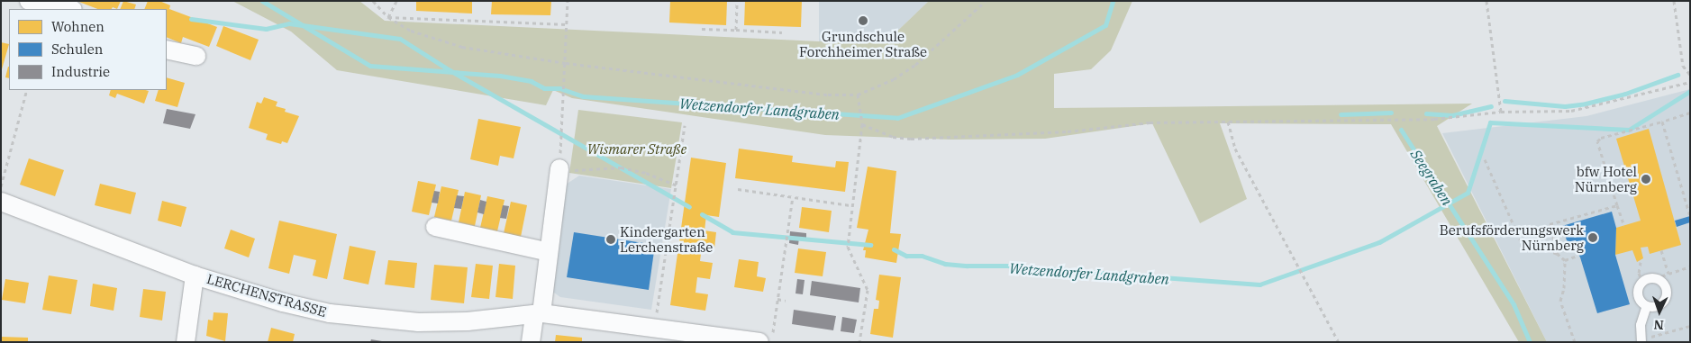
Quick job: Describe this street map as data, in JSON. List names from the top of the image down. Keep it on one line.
{"streets":{"street":["LERCHENSTRASSE"]},"water":["Wetzendorfer Landgraben","Seegraben"],"parks":["Wismarer Straße"],"places":["Grundschule Forchheimer Straße","bfw Hotel Nürnberg","Berufsförderungswerk Nürnberg","Kindergarten Lerchenstraße"],"legend":["Wohnen","Schulen","Industrie"],"north":"bottom"}
